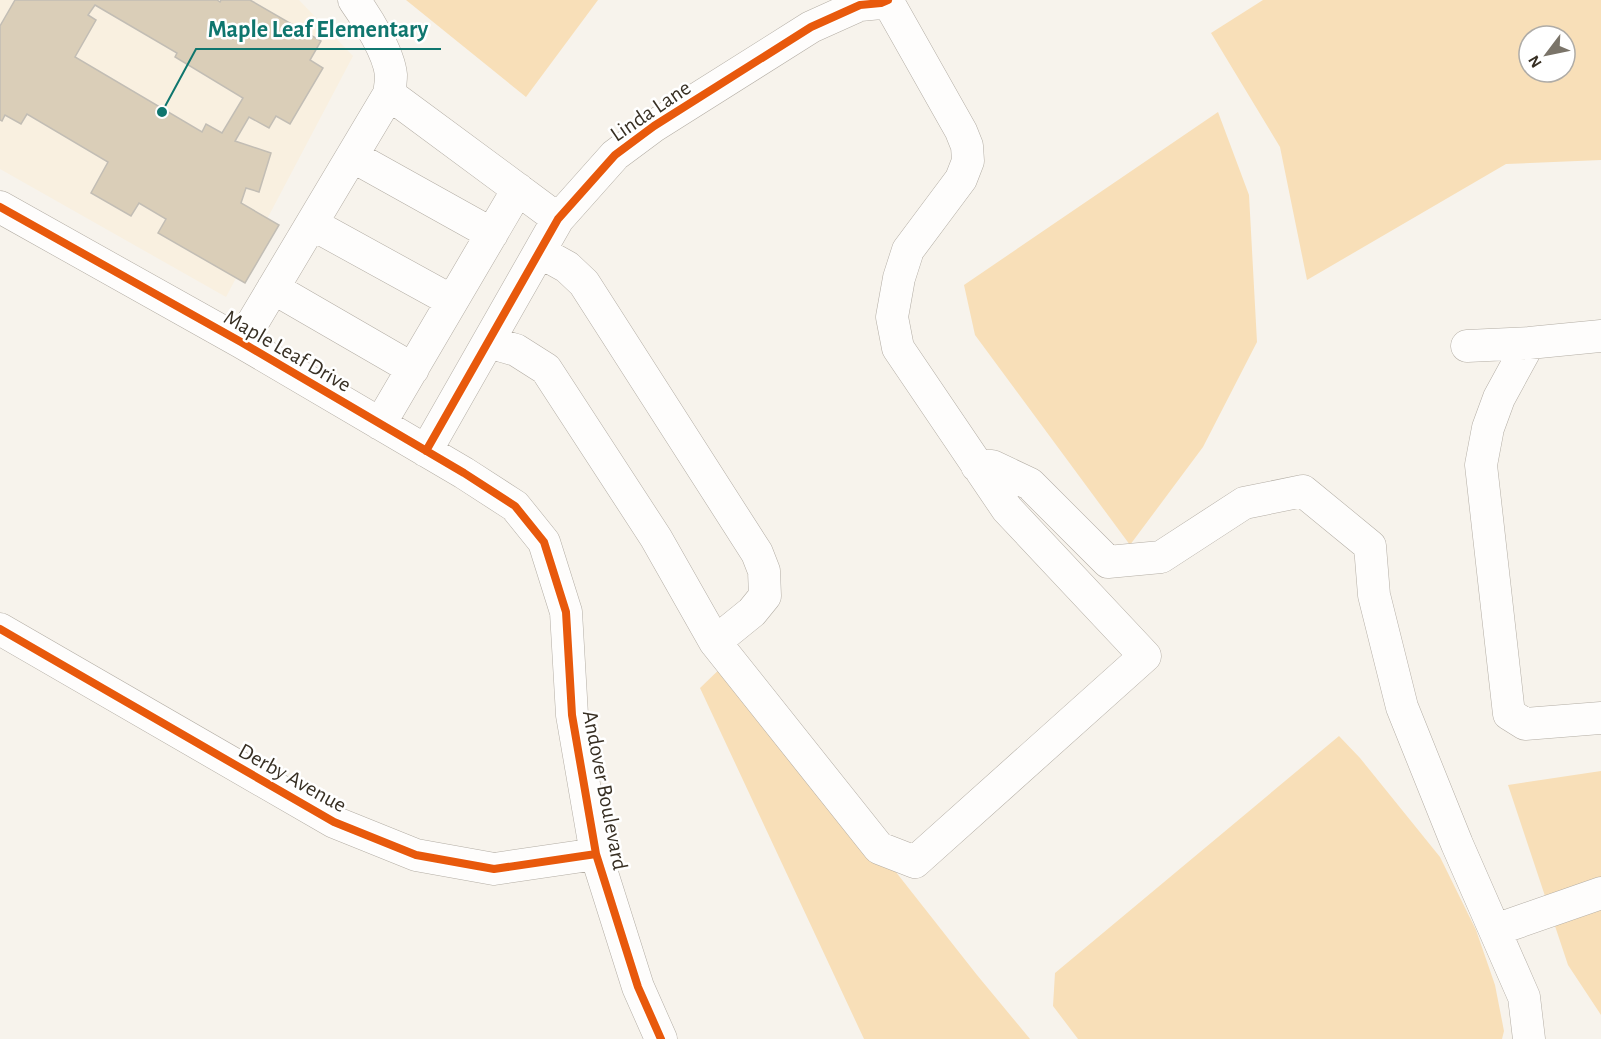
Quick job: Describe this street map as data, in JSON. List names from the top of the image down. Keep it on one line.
{"streets":{"street":["Linda Lane","Maple Leaf Drive","Derby Avenue","Andover Boulevard"]},"crossings":[["Linda Lane","Maple Leaf Drive"],["Maple Leaf Drive","Andover Boulevard"],["Derby Avenue","Andover Boulevard"]],"places":["Maple Leaf Elementary"],"north":"bottom left"}
